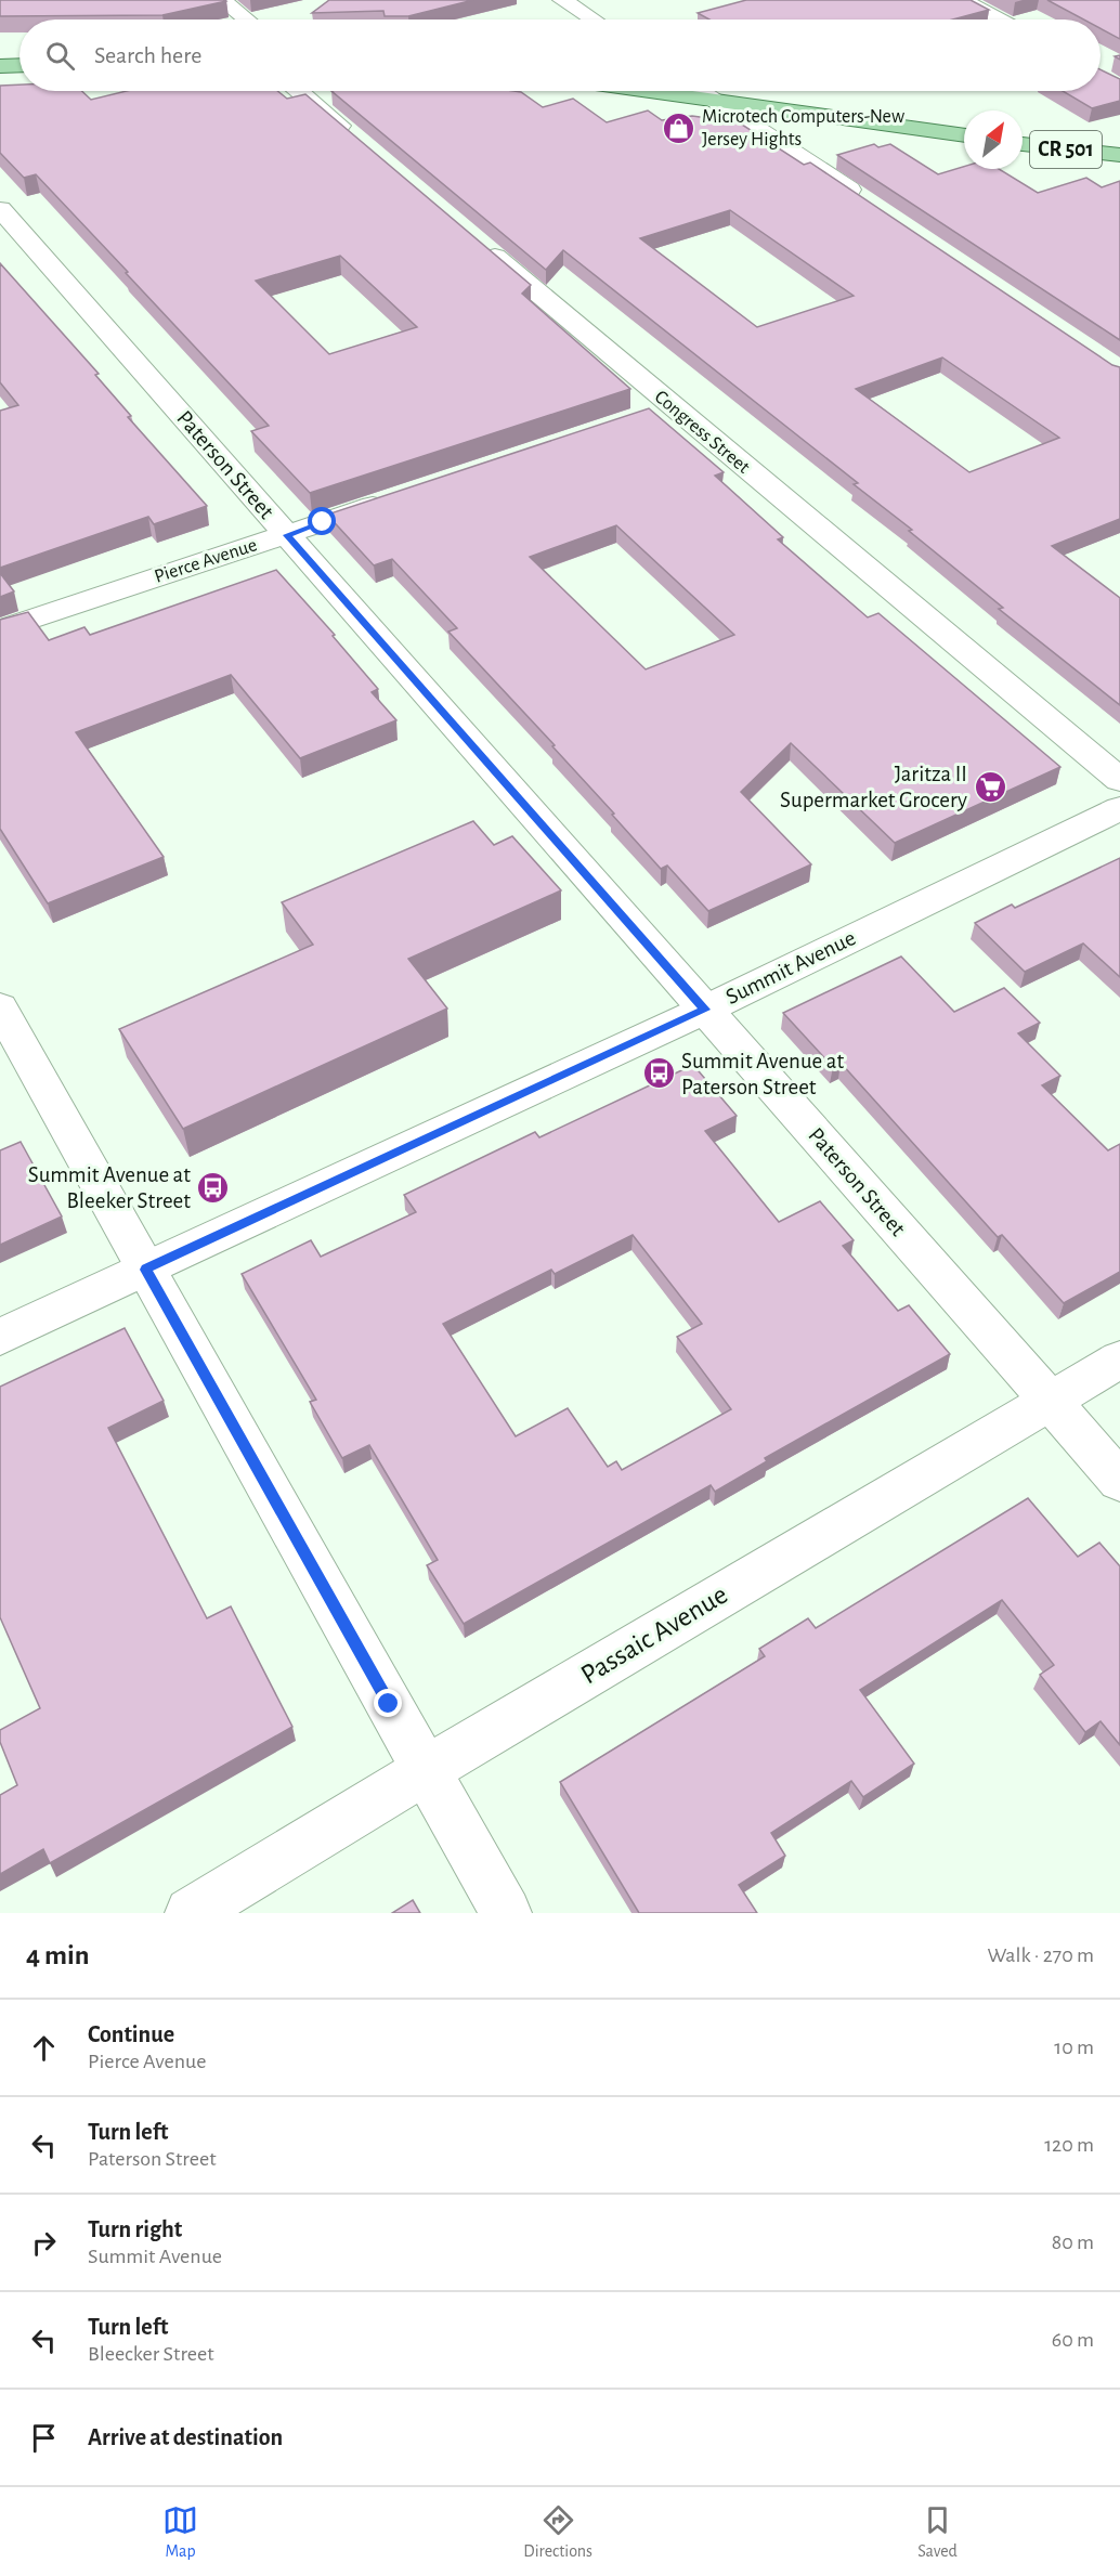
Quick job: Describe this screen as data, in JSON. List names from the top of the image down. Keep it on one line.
{"streets":{"main road":["CR 501"],"street":["Congress Street","Paterson Street","Pierce Avenue","Summit Avenue","Passaic Avenue"]},"crossings":[["Paterson Street","Pierce Avenue"],["Paterson Street","Summit Avenue"],["Paterson Street","Passaic Avenue"]],"places":{"shop":["Microtech Computers-New Jersey Hights"],"supermarket":["Jaritza II Supermarket Grocery"],"bus stop":["Summit Avenue at Paterson Street","Summit Avenue at Bleeker Street"]},"north":"top right","page":{"search":"Search here","heading":["4 min","Walk · 270 m"],"list":[["Continue","Pierce Avenue","10 m"],["Turn left","Paterson Street","120 m"],["Turn right","Summit Avenue","80 m"],["Turn left","Bleecker Street","60 m"],"Arrive at destination"],"nav":["Map","Directions","Saved"]}}
